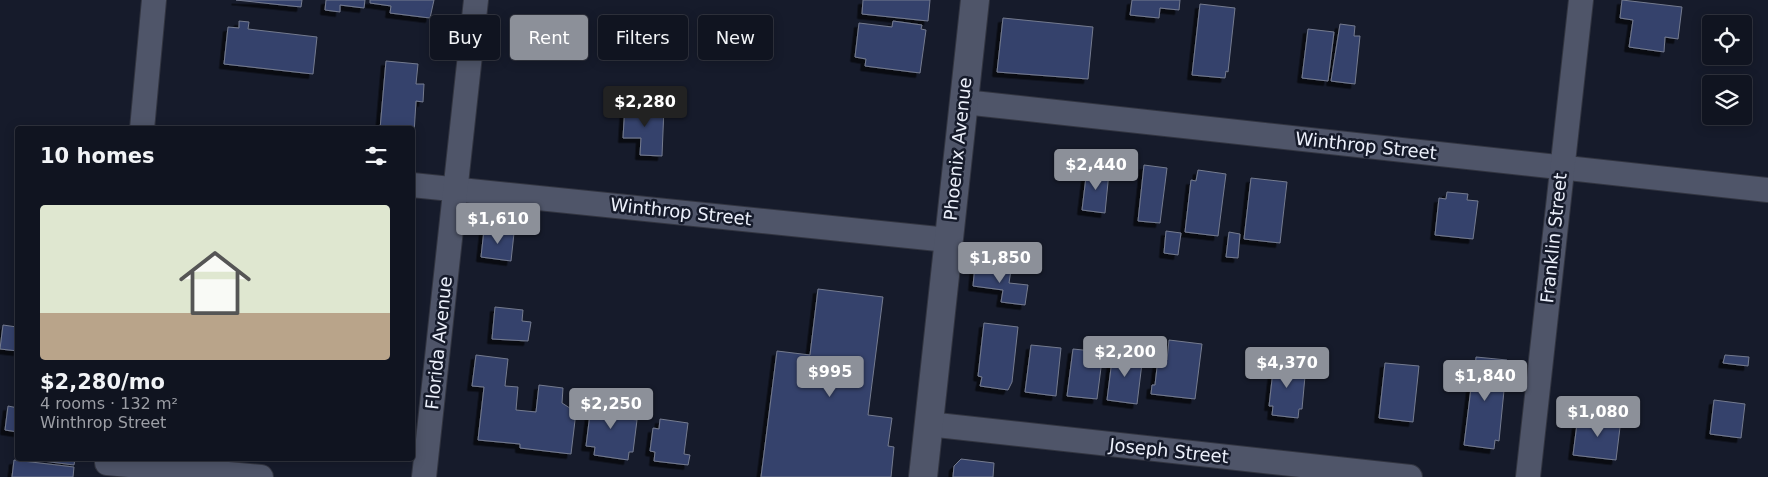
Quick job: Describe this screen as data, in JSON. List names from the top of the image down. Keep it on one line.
{"streets":{"street":["Winthrop Street","Phoenix Avenue","Franklin Street","Florida Avenue","Joseph Street"]},"crossings":[["Winthrop Street","Phoenix Avenue"],["Winthrop Street","Franklin Street"],["Winthrop Street","Florida Avenue"],["Phoenix Avenue","Joseph Street"]],"page":{"chip":["Buy","Rent","Filters","New"],"price":["$2,280","$2,440","$1,610","$1,850","$2,200","$4,370","$995","$1,840","$2,250","$1,080"],"heading":"10 homes","list":[{"name":"$2,280/mo","note":"4 rooms · 132 m² · Winthrop Street"}]}}
